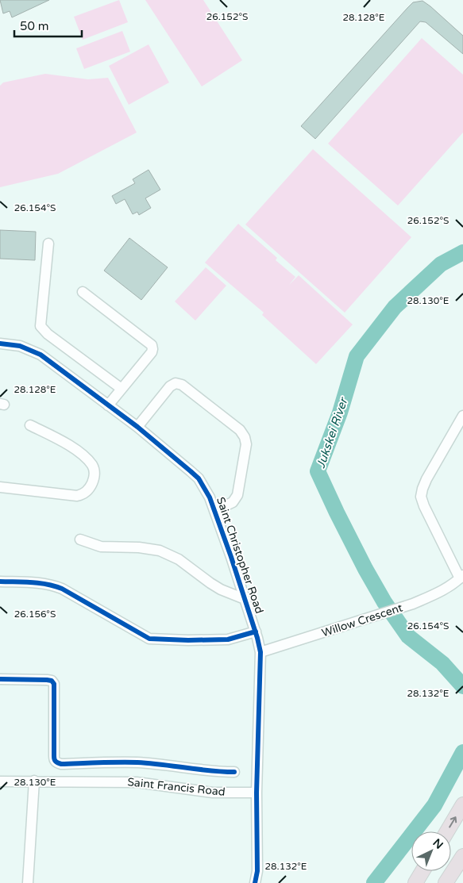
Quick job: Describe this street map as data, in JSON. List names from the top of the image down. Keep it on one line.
{"streets":{"street":["Saint Christopher Road","Willow Crescent","Saint Francis Road"]},"crossings":[["Saint Christopher Road","Willow Crescent"],["Saint Christopher Road","Saint Francis Road"]],"water":["Jukskei River"],"scale_bar":"50 m","north":"top right","coordinates":["26.152°S","28.128°E","26.154°S","28.130°E","26.156°S","28.132°E"]}
